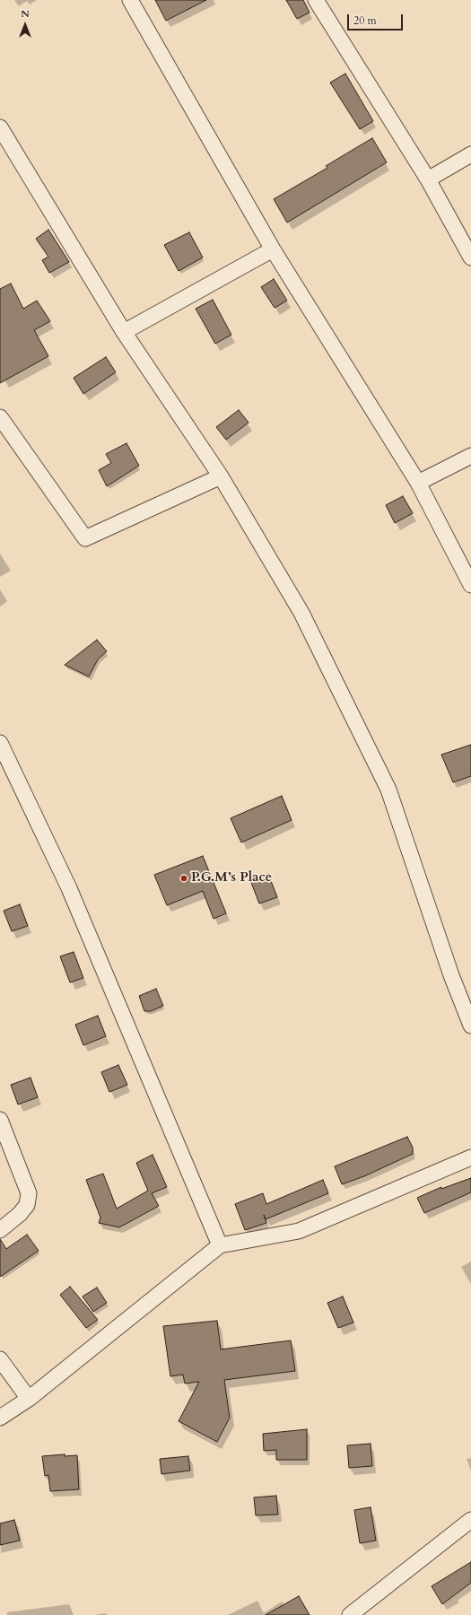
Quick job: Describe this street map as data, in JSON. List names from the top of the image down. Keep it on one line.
{"places":["P.G.M’s Place"],"scale_bar":"20 m","north":"top"}
